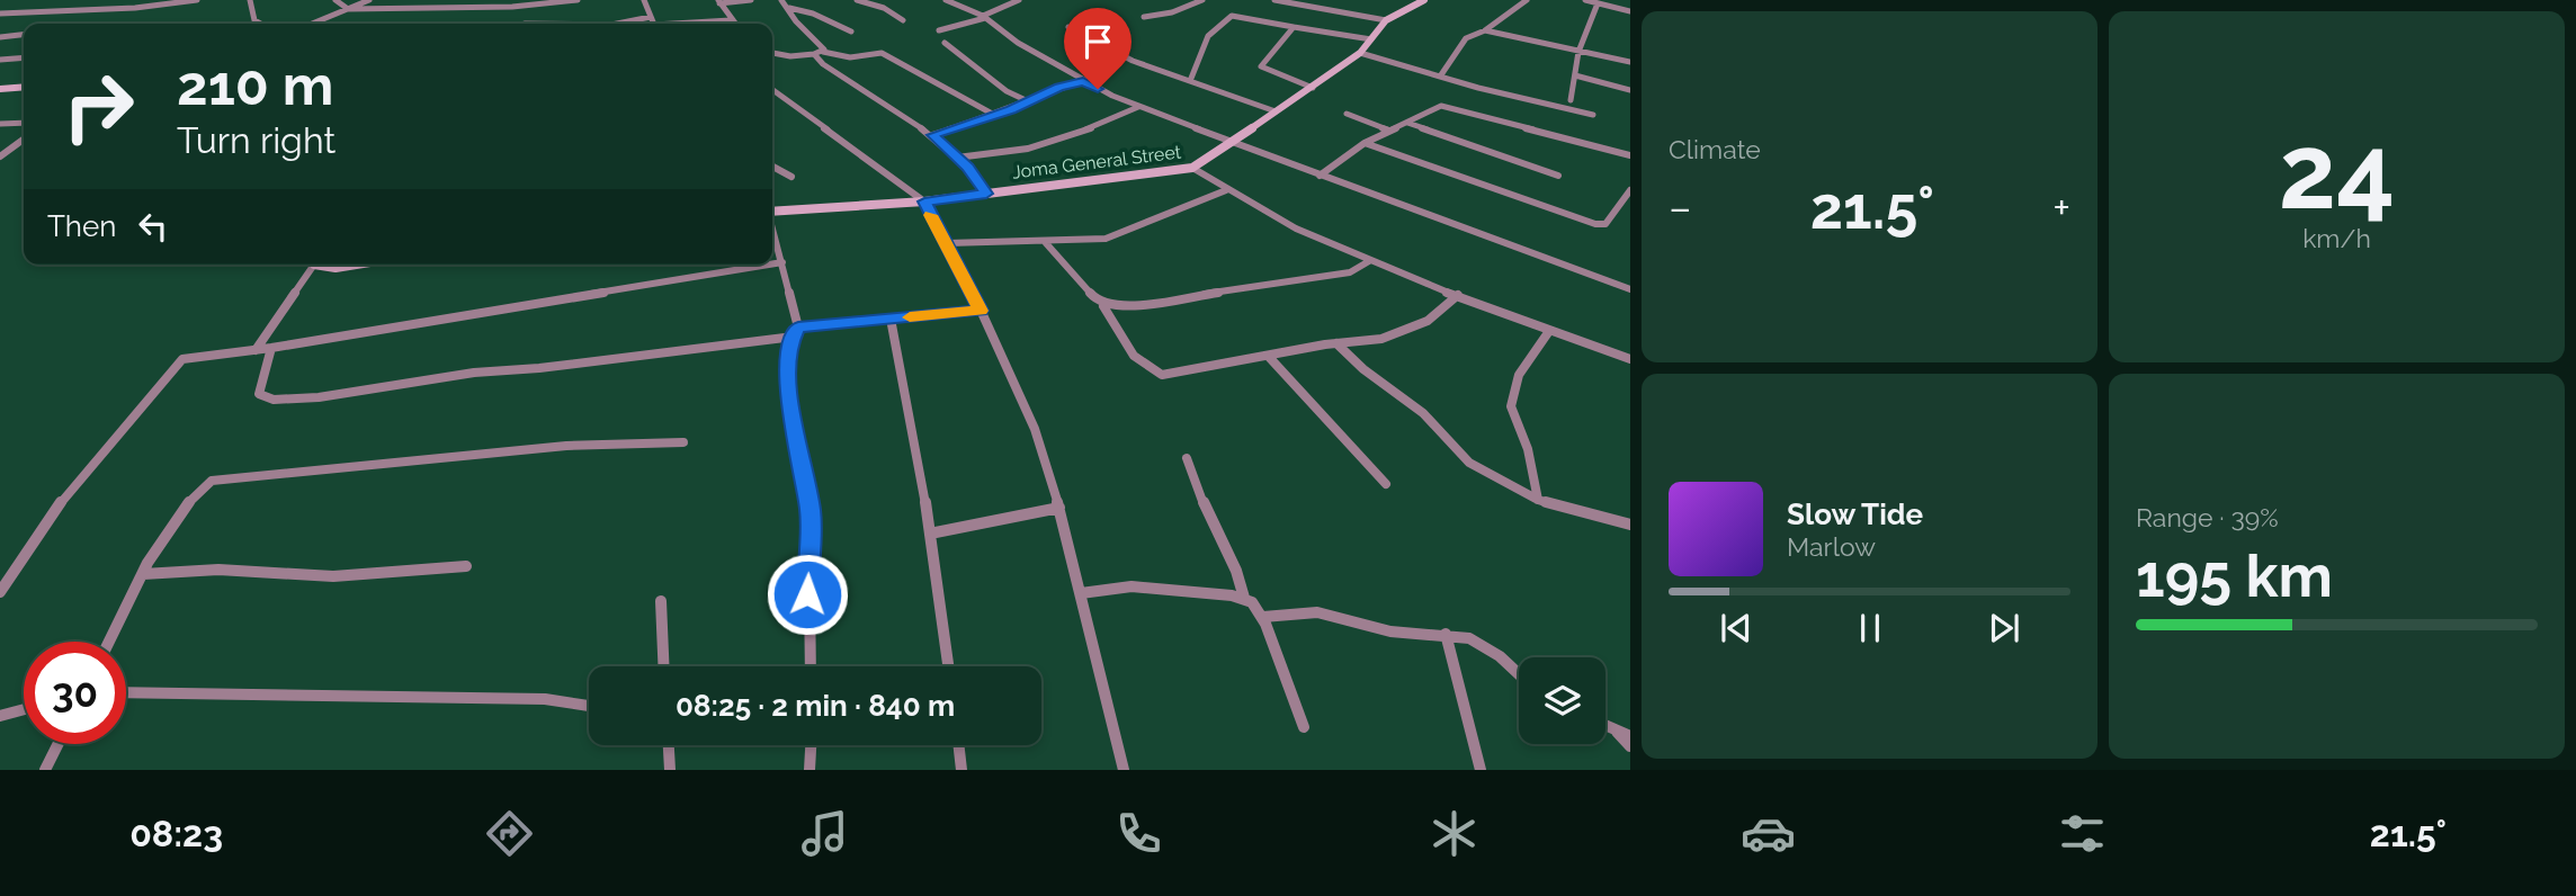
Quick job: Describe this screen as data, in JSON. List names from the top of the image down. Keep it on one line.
{"streets":{"street":["Joma General Street"]},"page":{"tile":["Climate",["24","km/h"],["Range · 39%","195 km"]],"turn":["210 m","Turn right"],"heat":["−","21.5°","+"],"then":"Then","song":["Slow Tide","Marlow"],"limit":"30","trip":"08:25 · 2 min · 840 m","tabs":["08:23","21.5°"]}}
